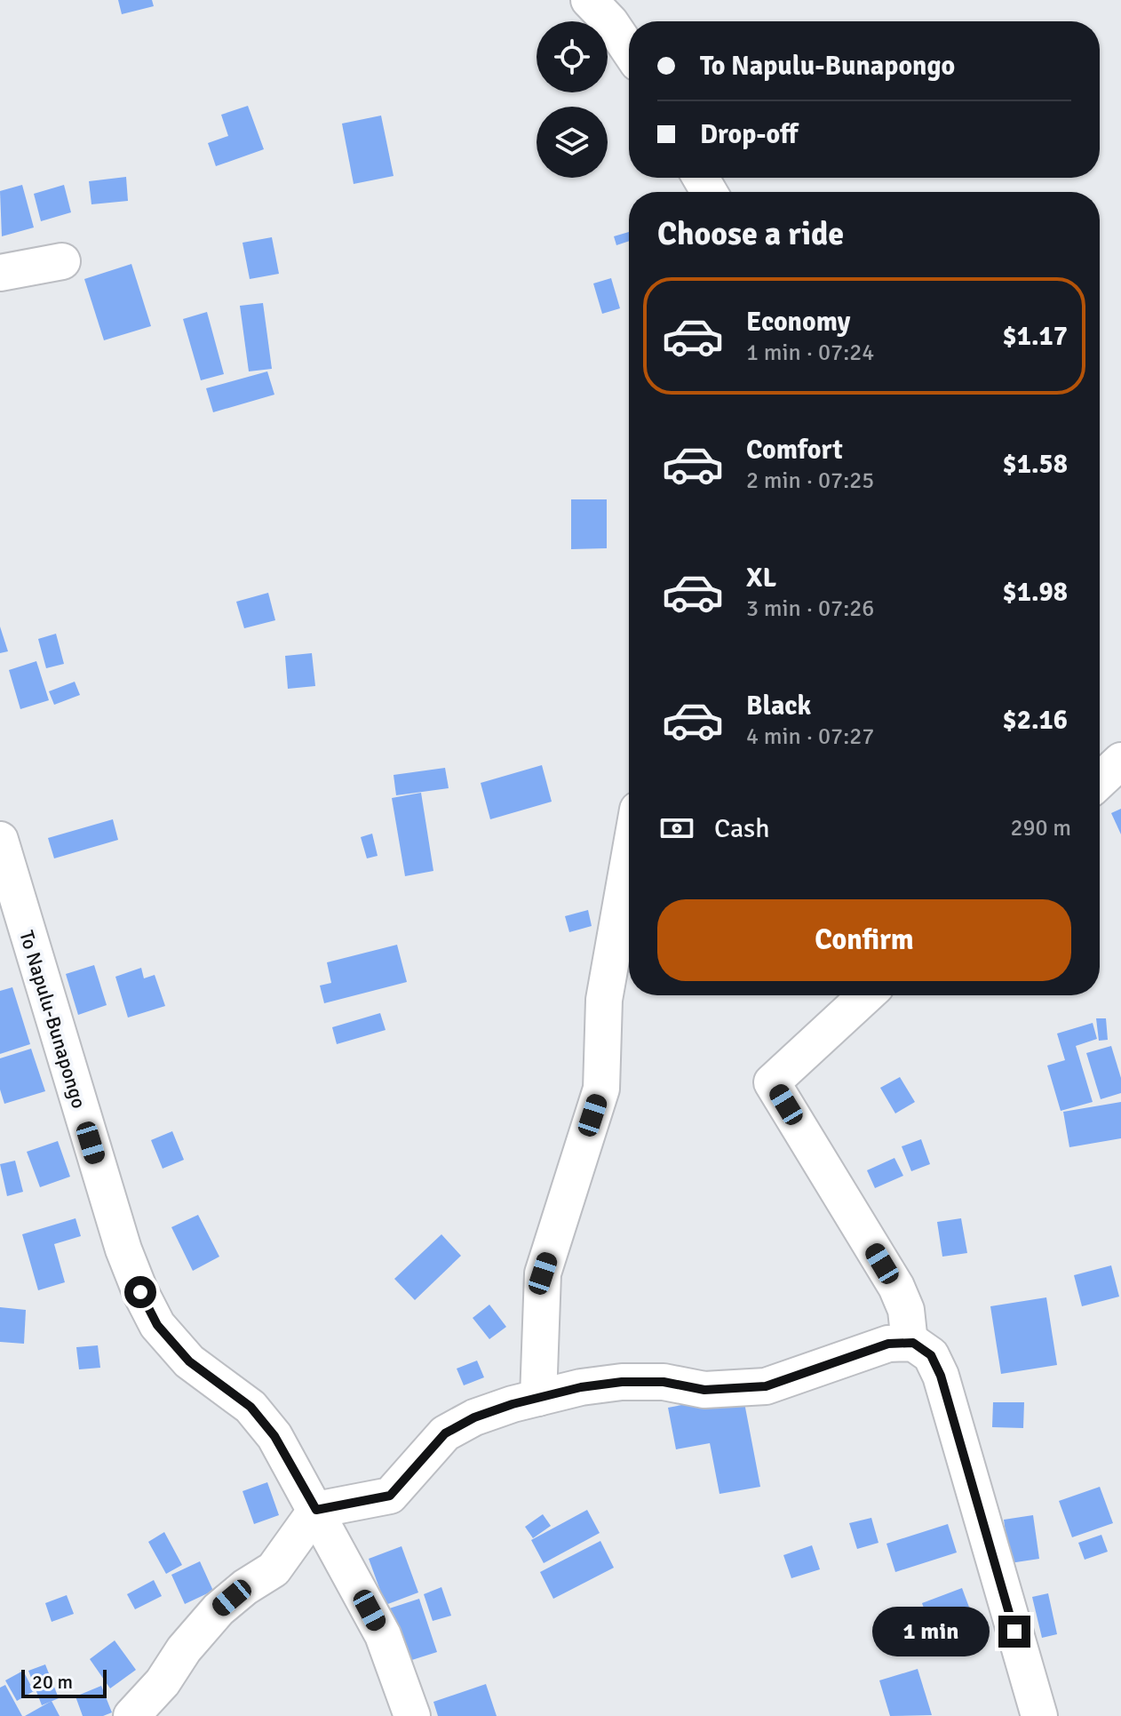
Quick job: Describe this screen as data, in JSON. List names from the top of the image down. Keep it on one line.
{"streets":{"street":["To Napulu-Bunapongo"]},"scale_bar":"20 m","page":{"banner":["To Napulu-Bunapongo","Drop-off"],"heading":"Choose a ride","list":[{"name":"Economy","note":"1 min · 07:24","value":"$1.17"},{"name":"Comfort","note":"2 min · 07:25","value":"$1.58"},{"name":"XL","note":"3 min · 07:26","value":"$1.98"},{"name":"Black","note":"4 min · 07:27","value":"$2.16"}],"pay":["Cash","290 m"],"buttons":"Confirm","bubble":"1 min","scale":"20 m"}}
